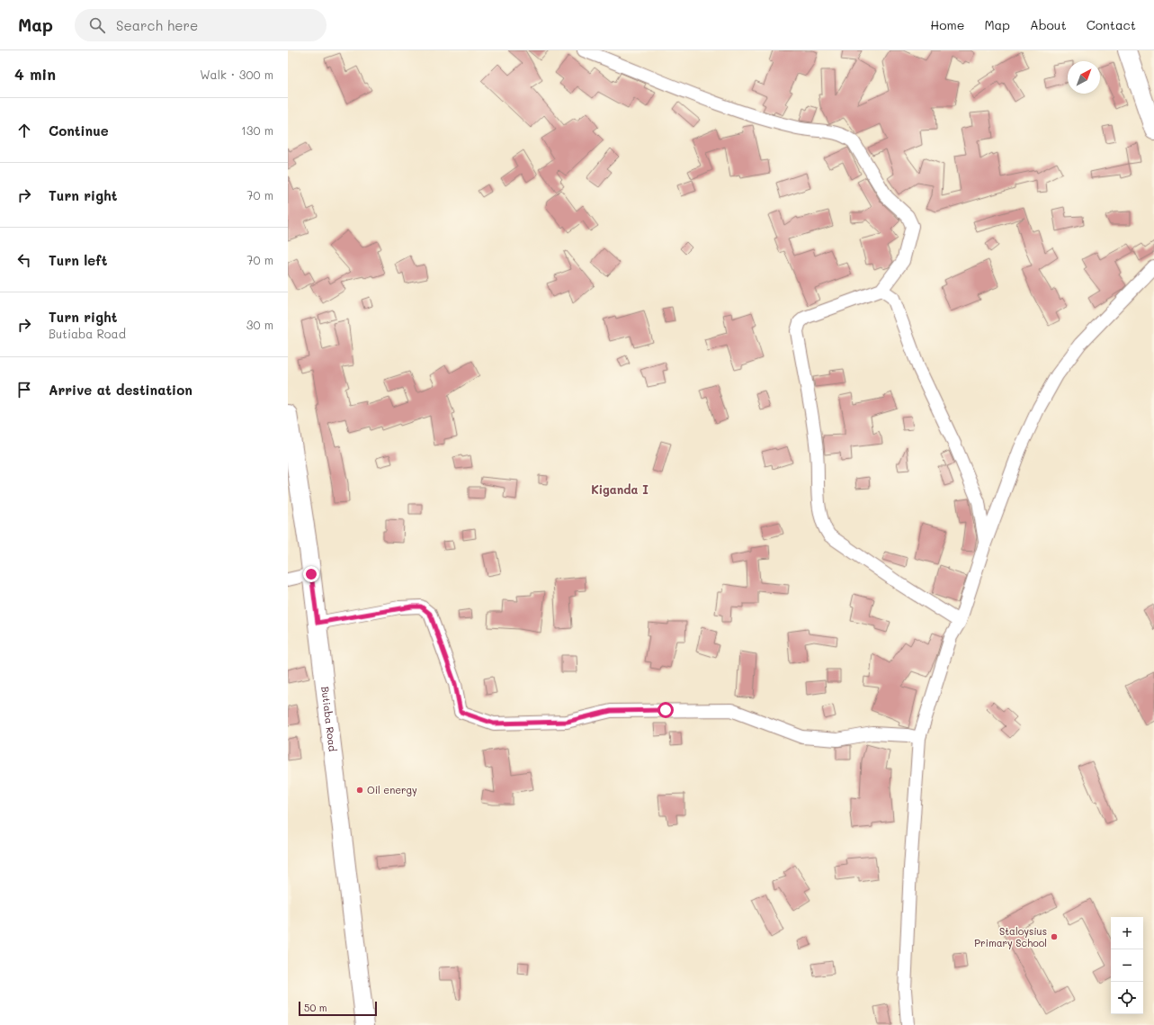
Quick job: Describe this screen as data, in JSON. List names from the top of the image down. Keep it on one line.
{"streets":{"main road":["Butiaba Road"]},"districts":["Kiganda I"],"places":["Oil energy","Staloysius Primary School"],"scale_bar":"50 m","north":"top right","page":{"header":"Map","search":"Search here","nav":["Home","Map","About","Contact"],"heading":["4 min","Walk · 300 m"],"list":[["Continue","130 m"],["Turn right","70 m"],["Turn left","70 m"],["Turn right","Butiaba Road","30 m"],"Arrive at destination"],"map_buttons":["+","−"],"scale":"50 m"}}
